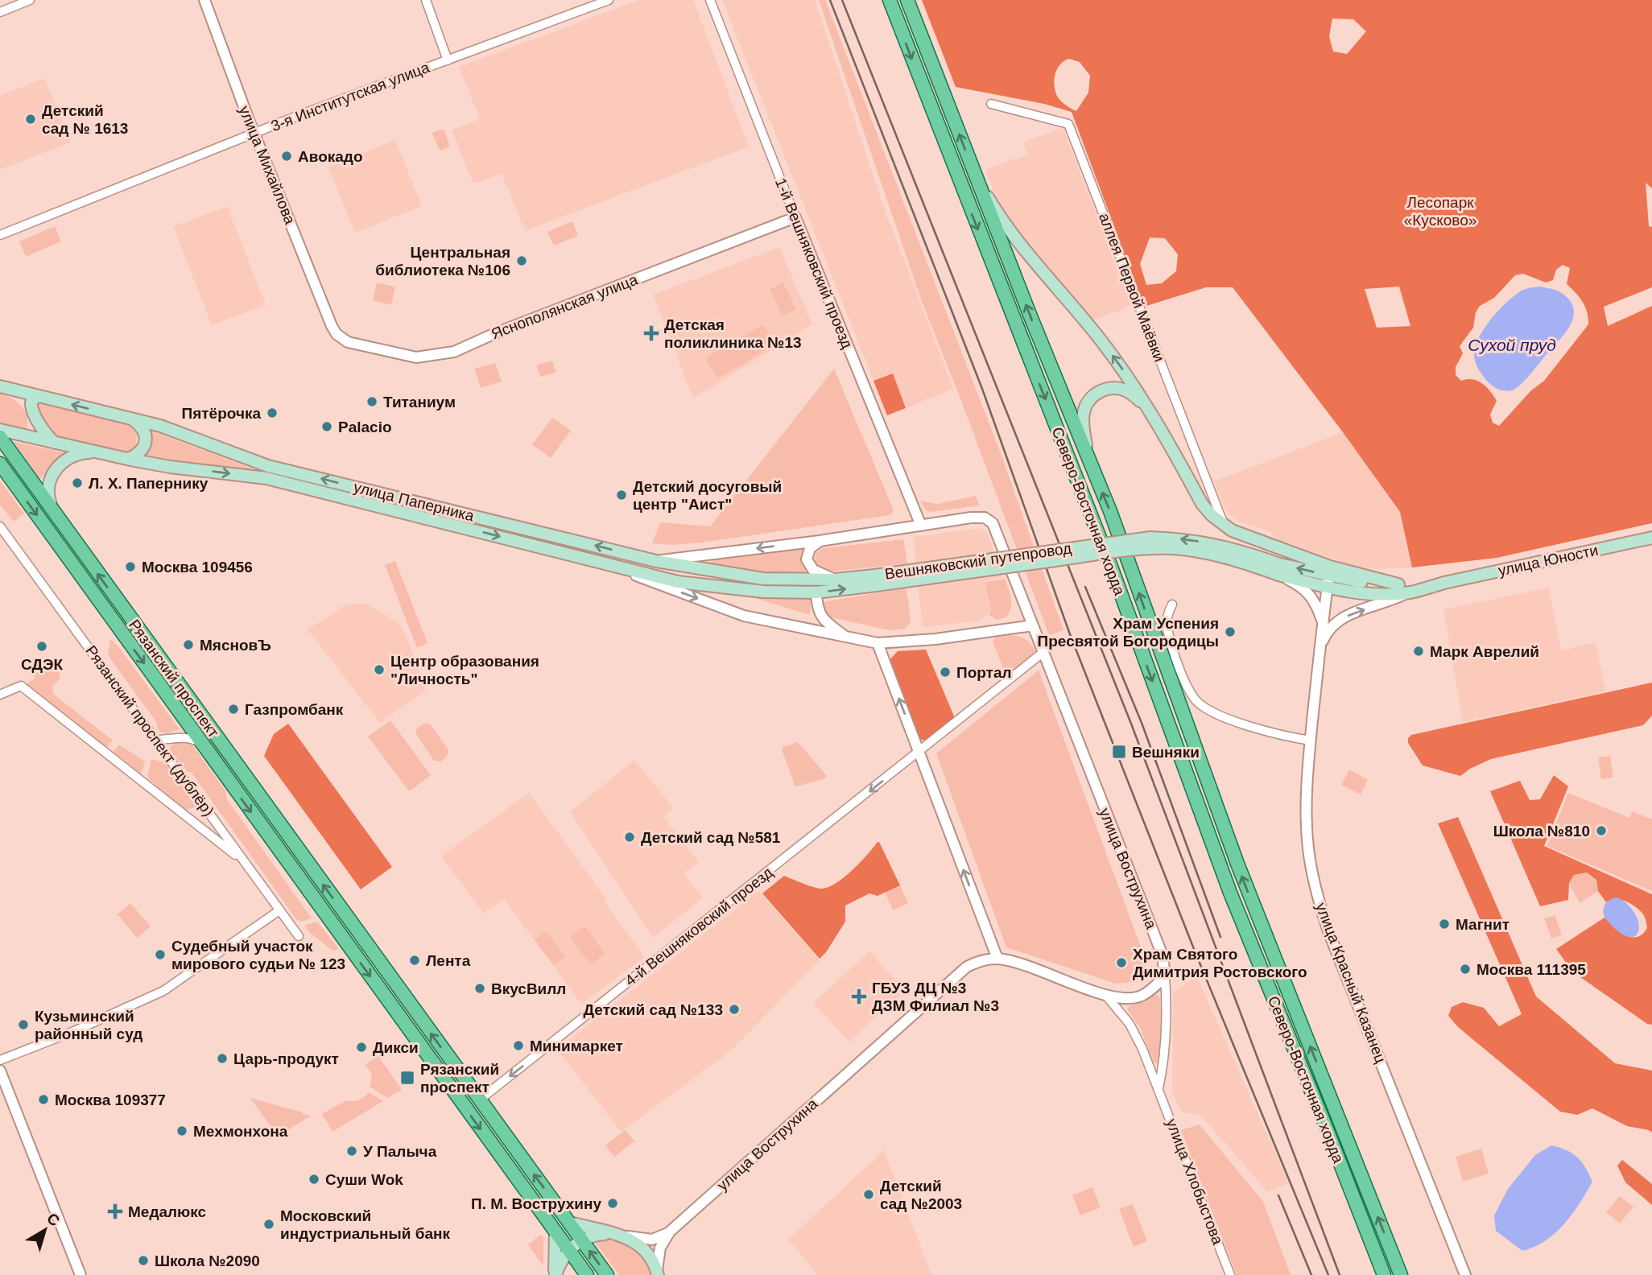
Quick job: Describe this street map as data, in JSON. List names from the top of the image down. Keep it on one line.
{"streets":{"main road":["улица Паперника","Северо-Восточная хорда","улица Юности","Вешняковский путепровод","Рязанский проспект"],"street":["3-я Институтская улица","улица Михайлова","1-й Вешняковский проезд","аллея Первой Маёвки","Яснополянская улица","Рязанский проспект (дублёр)","улица Вострухина","4-й Вешняковский проезд","улица Красный Казанец","улица Хлобыстова"]},"crossings":[["3-я Институтская улица","улица Михайлова"],["улица Михайлова","Яснополянская улица"],["1-й Вешняковский проезд","Яснополянская улица"],["1-й Вешняковский проезд","улица Вострухина"],["улица Паперника","Вешняковский путепровод"],["улица Паперника","улица Вострухина"],["улица Юности","Вешняковский путепровод"],["улица Юности","улица Красный Казанец"],["Рязанский проспект","4-й Вешняковский проезд"],["улица Вострухина","4-й Вешняковский проезд"],["улица Вострухина","улица Хлобыстова"]],"one_way":["4-й Вешняковский проезд"],"water":["Сухой пруд"],"parks":["Лесопарк «Кусково»"],"places":{"other":["Детский сад № 1613","Авокадо","Центральная библиотека №106","Титаниум","Пятёрочка","Palacio","Л. Х. Папернику","Детский досуговый центр \"Аист\"","Москва 109456","Храм Успения Пресвятой Богородицы","МясновЪ","СДЭК","Марк Аврелий","Центр образования \"Личность\"","Портал","Газпромбанк","Школа №810","Детский сад №581","Магнит","Судебный участок мирового судьи № 123","Лента","Храм Святого Димитрия Ростовского","Москва 111395","ВкусВилл","Детский сад №133","Кузьминский районный суд","Минимаркет","Дикси","Царь-продукт","Москва 109377","Мехмонхона","У Палыча","Суши Wok","Детский сад №2003","П. М. Вострухину","Московский индустриальный банк","Школа №2090"],"health":["Детская поликлиника №13","ГБУЗ ДЦ №3 ДЗМ Филиал №3","Медалюкс"],"transit":["Вешняки","Рязанский проспект"]},"north":"top right"}
